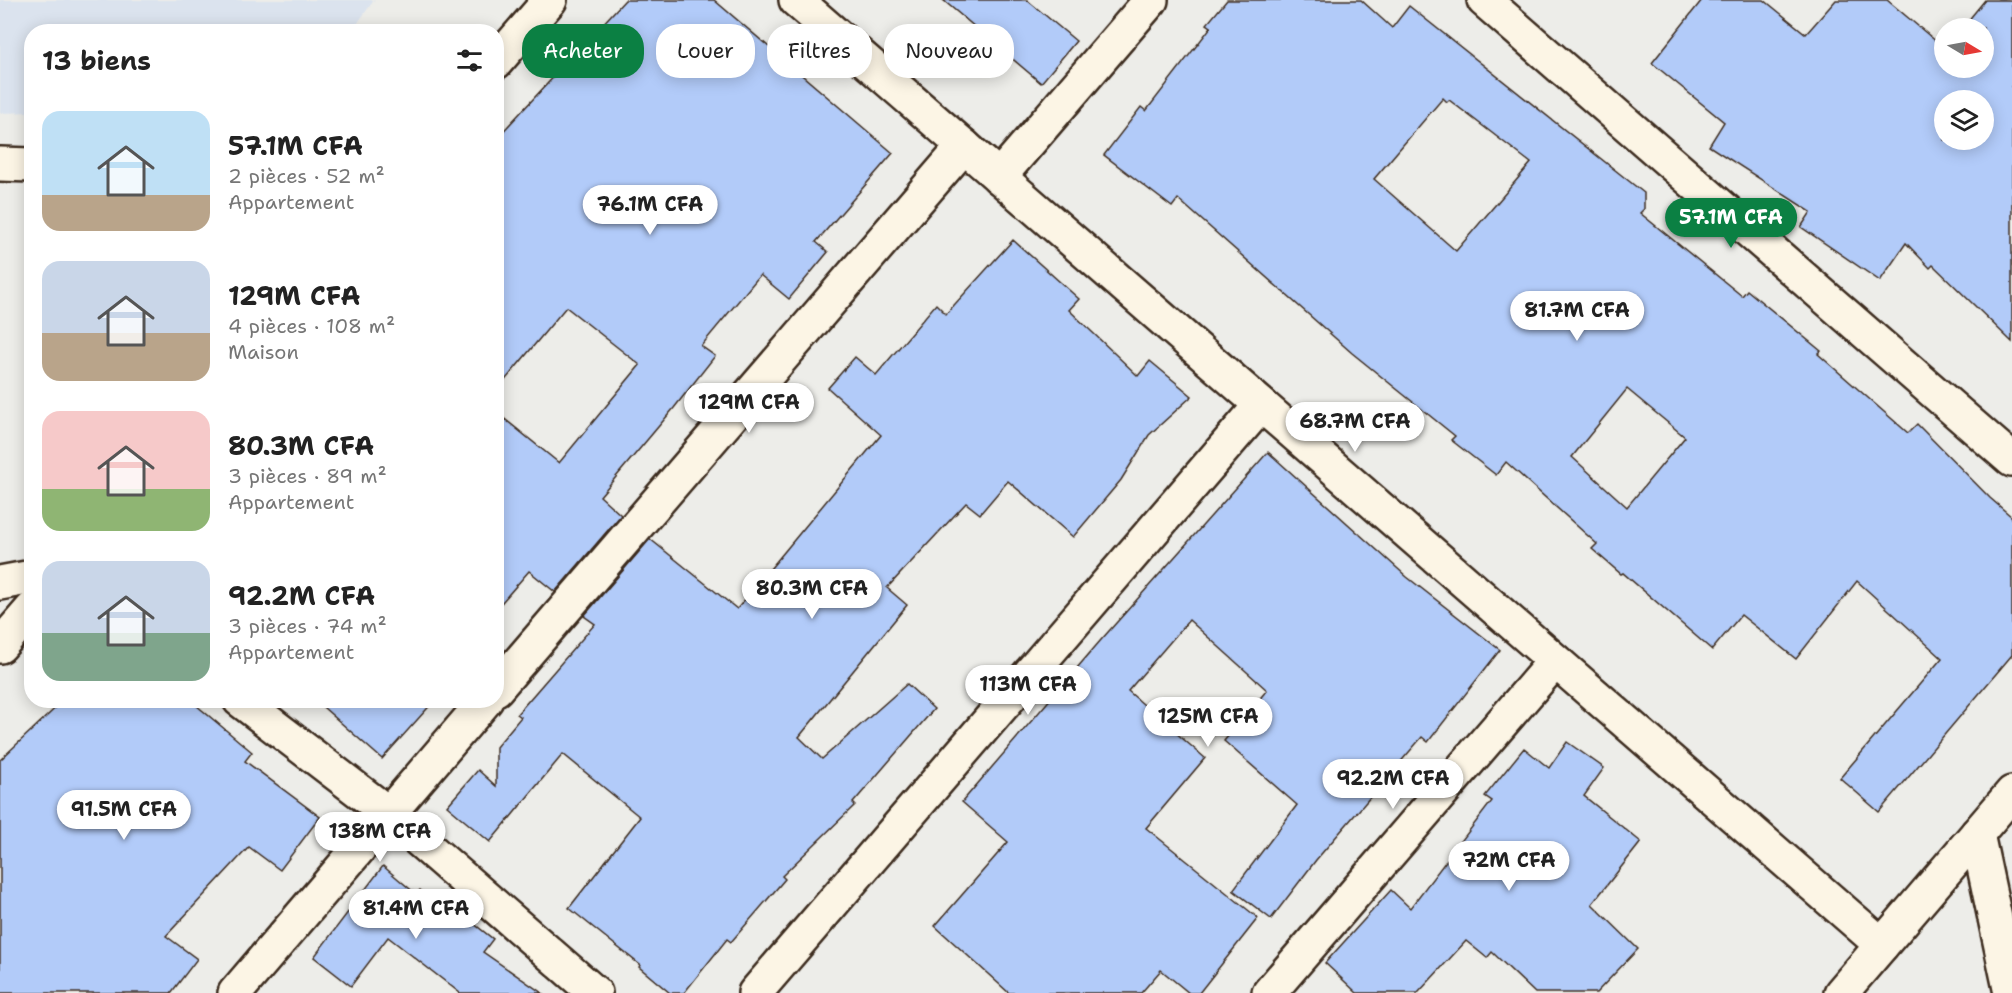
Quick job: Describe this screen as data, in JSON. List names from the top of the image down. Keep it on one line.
{"north":"right","page":{"chip":["Acheter","Louer","Filtres","Nouveau"],"heading":"13 biens","list":[{"name":"57.1M CFA","note":"2 pièces · 52 m² · Appartement"},{"name":"129M CFA","note":"4 pièces · 108 m² · Maison"},{"name":"80.3M CFA","note":"3 pièces · 89 m² · Appartement"},{"name":"92.2M CFA","note":"3 pièces · 74 m² · Appartement"}],"price":["76.1M CFA","57.1M CFA","81.7M CFA","129M CFA","68.7M CFA","80.3M CFA","113M CFA","125M CFA","92.2M CFA","91.5M CFA","138M CFA","72M CFA","81.4M CFA"]}}
